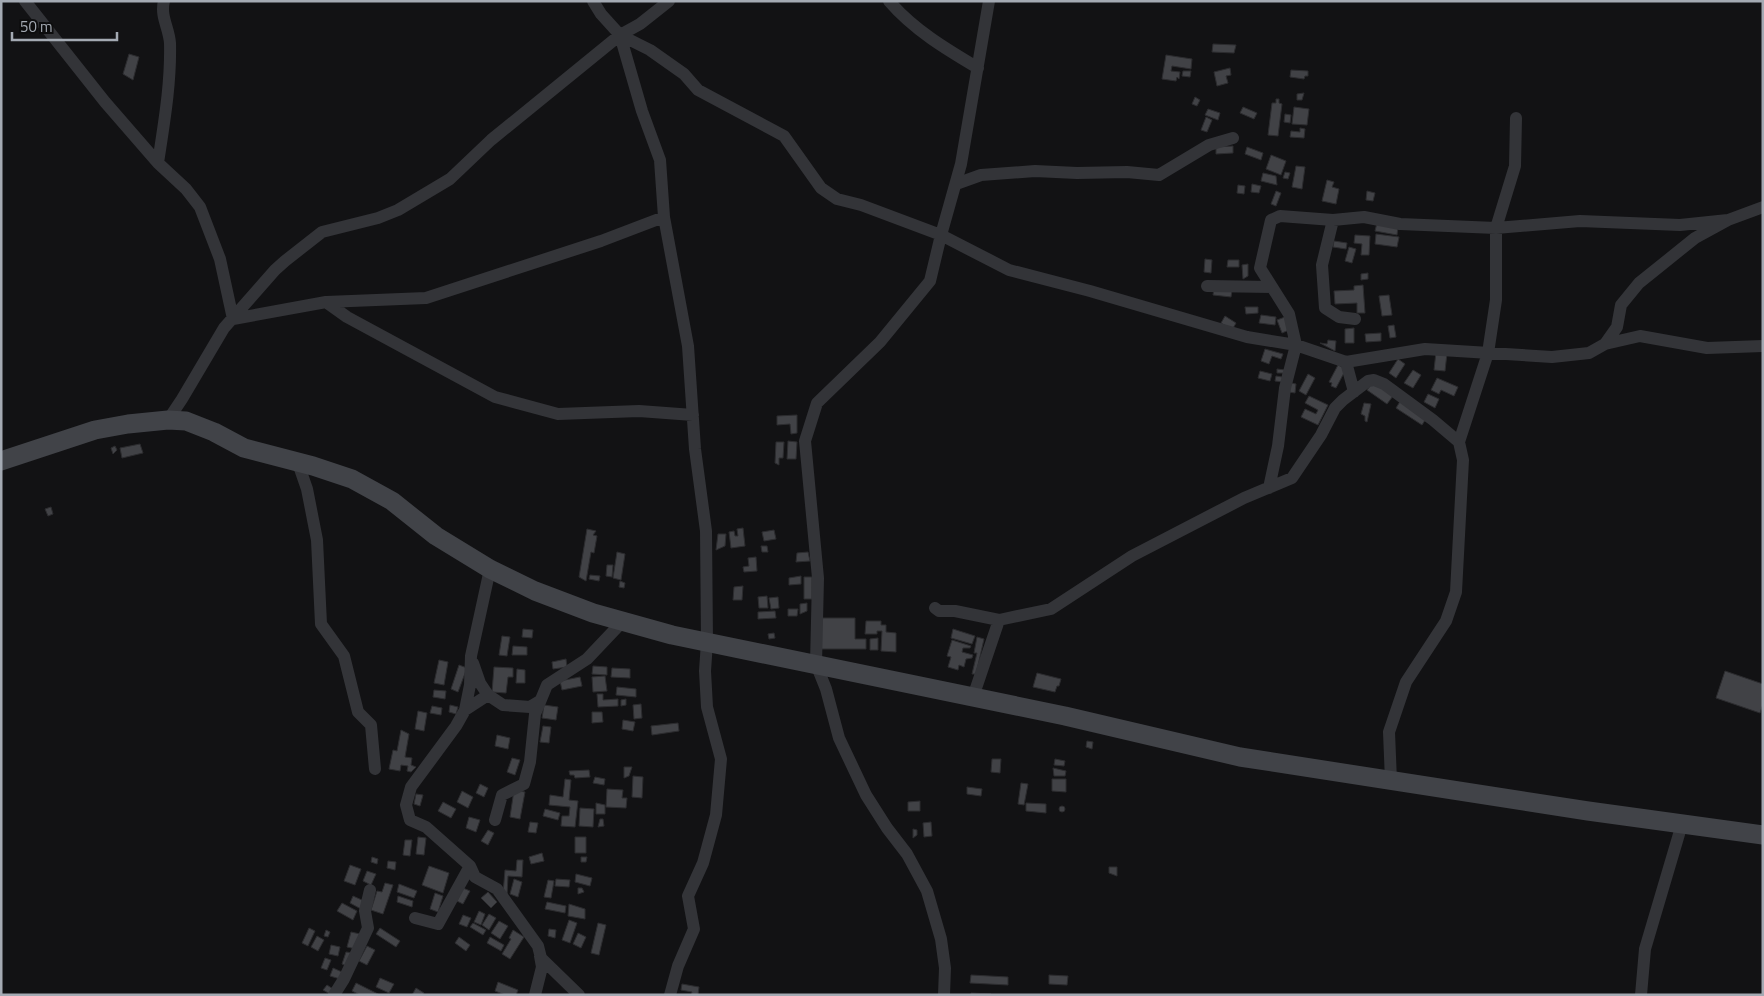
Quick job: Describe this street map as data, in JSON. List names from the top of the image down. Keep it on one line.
{"scale_bar":"50 m"}
